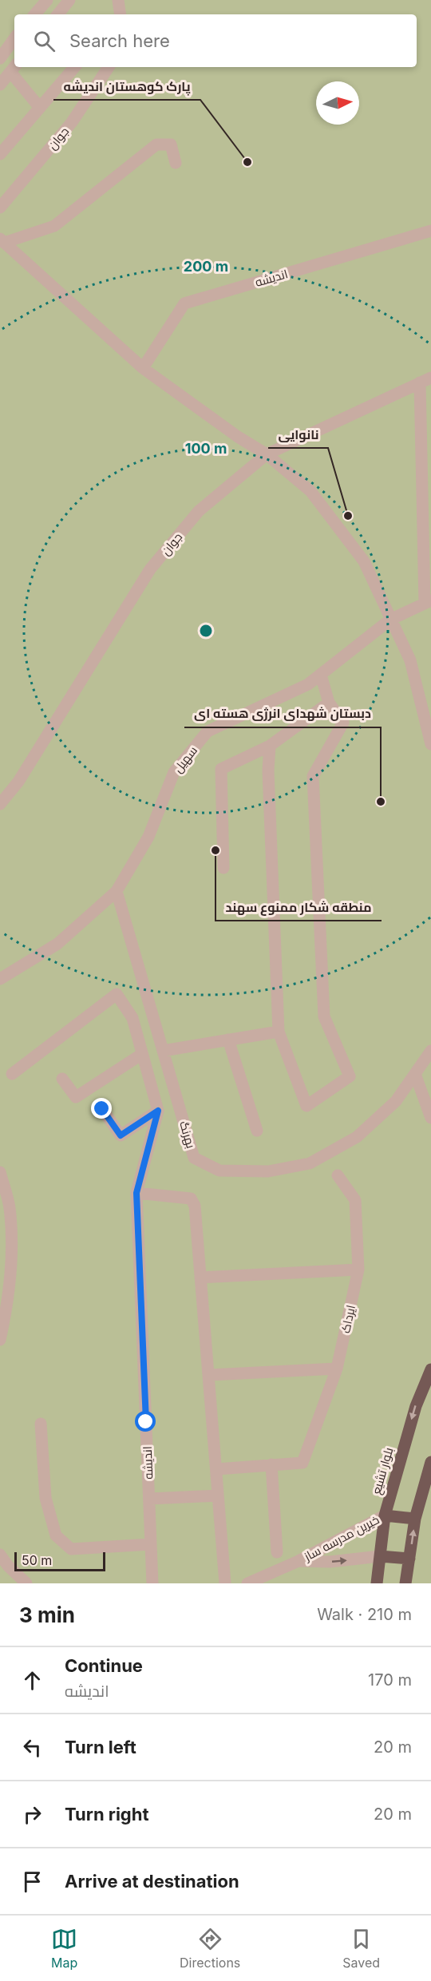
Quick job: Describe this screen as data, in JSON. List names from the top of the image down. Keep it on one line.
{"streets":{"main road":["بلوار تشیع"],"street":["جوان","اندیشه","سهیل","بهرنگ","ایرداک","خیرین مدرسه ساز"]},"crossings":[["سهیل","بهرنگ"],["بلوار تشیع","خیرین مدرسه ساز"]],"places":["پارک کوهستان اندیشه","نانوایی","دبستان شهدای انرژی هسته ای","منطقه شکار ممنوع سهند"],"scale_bar":"50 m","north":"right","page":{"search":"Search here","scale":"50 m","heading":["3 min","Walk · 210 m"],"list":[["Continue","اندیشه","170 m"],["Turn left","20 m"],["Turn right","20 m"],"Arrive at destination"],"nav":["Map","Directions","Saved"]},"rings":["200 m","100 m"]}
